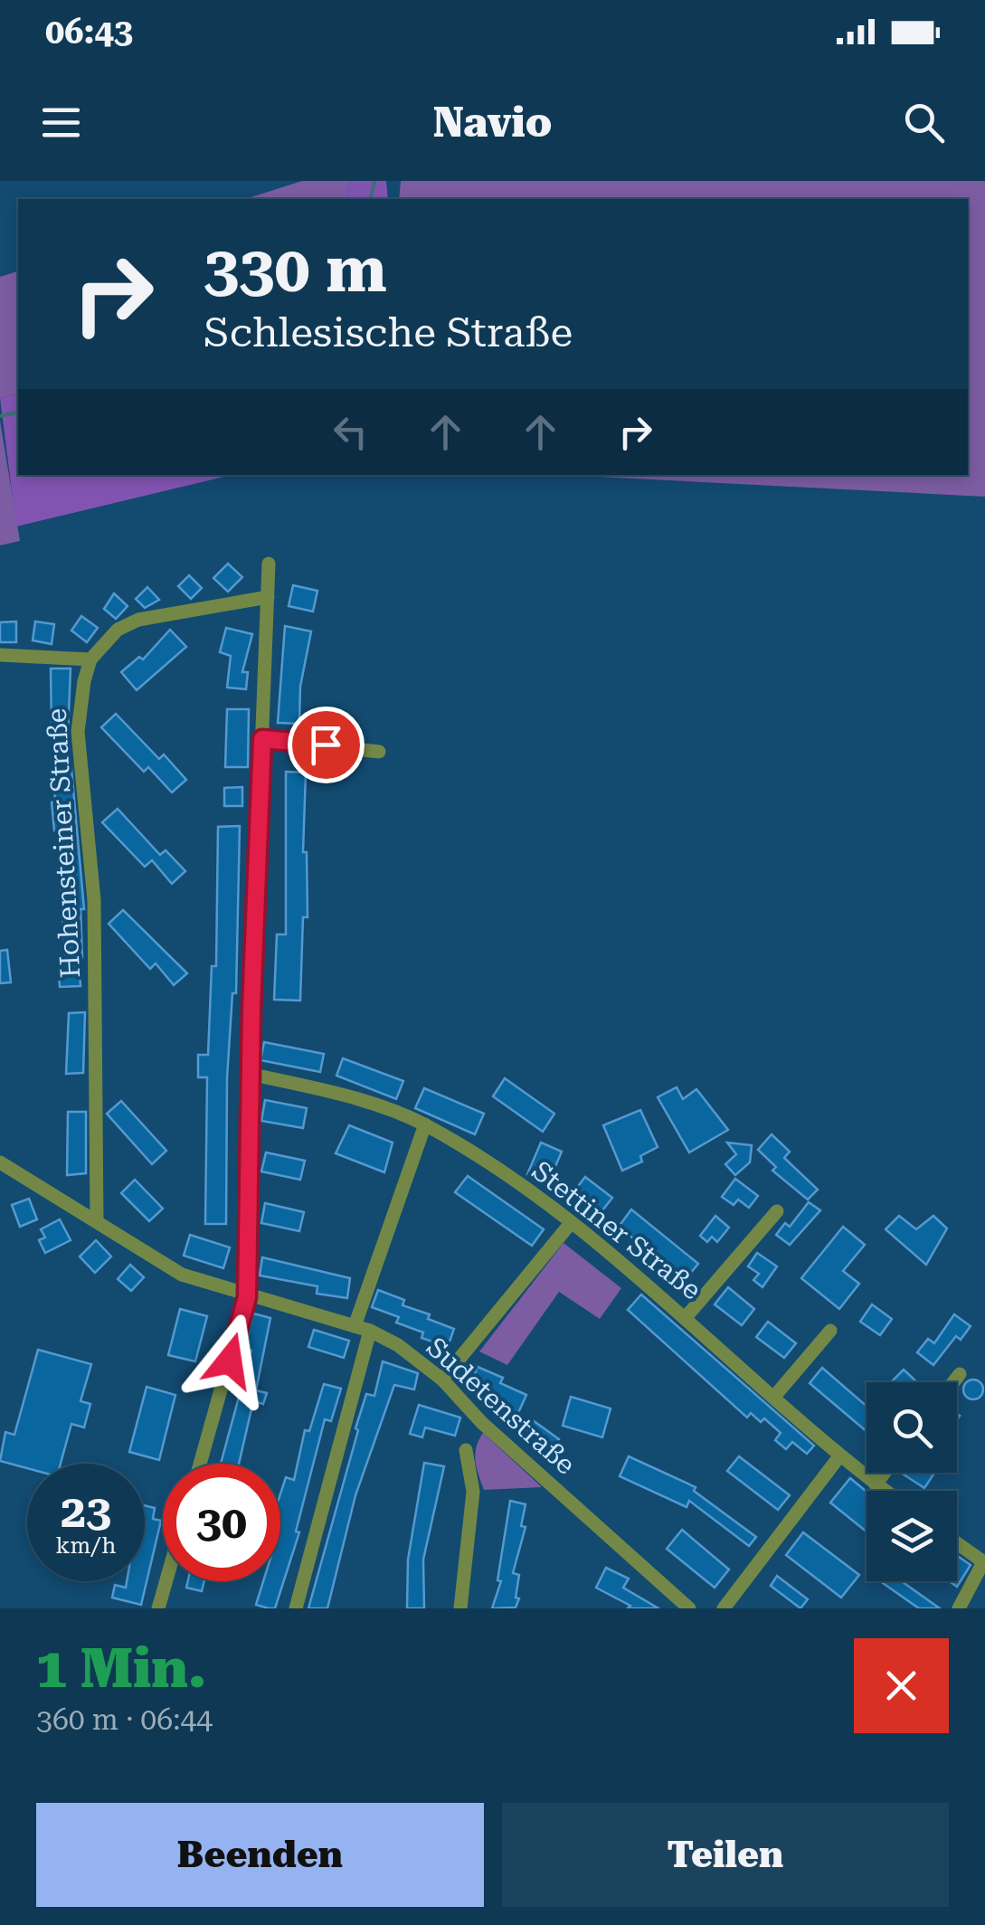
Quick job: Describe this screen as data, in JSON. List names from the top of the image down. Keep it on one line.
{"streets":{"street":["Hohensteiner Straße","Stettiner Straße","Sudetenstraße"]},"crossings":[["Hohensteiner Straße","Sudetenstraße"]],"page":{"status":"06:43","header":"Navio","turn":["330 m","Schlesische Straße"],"speed":"23 km/h","limit":"30","heading":["1 Min.","360 m · 06:44"],"buttons":["Beenden","Teilen"]}}
